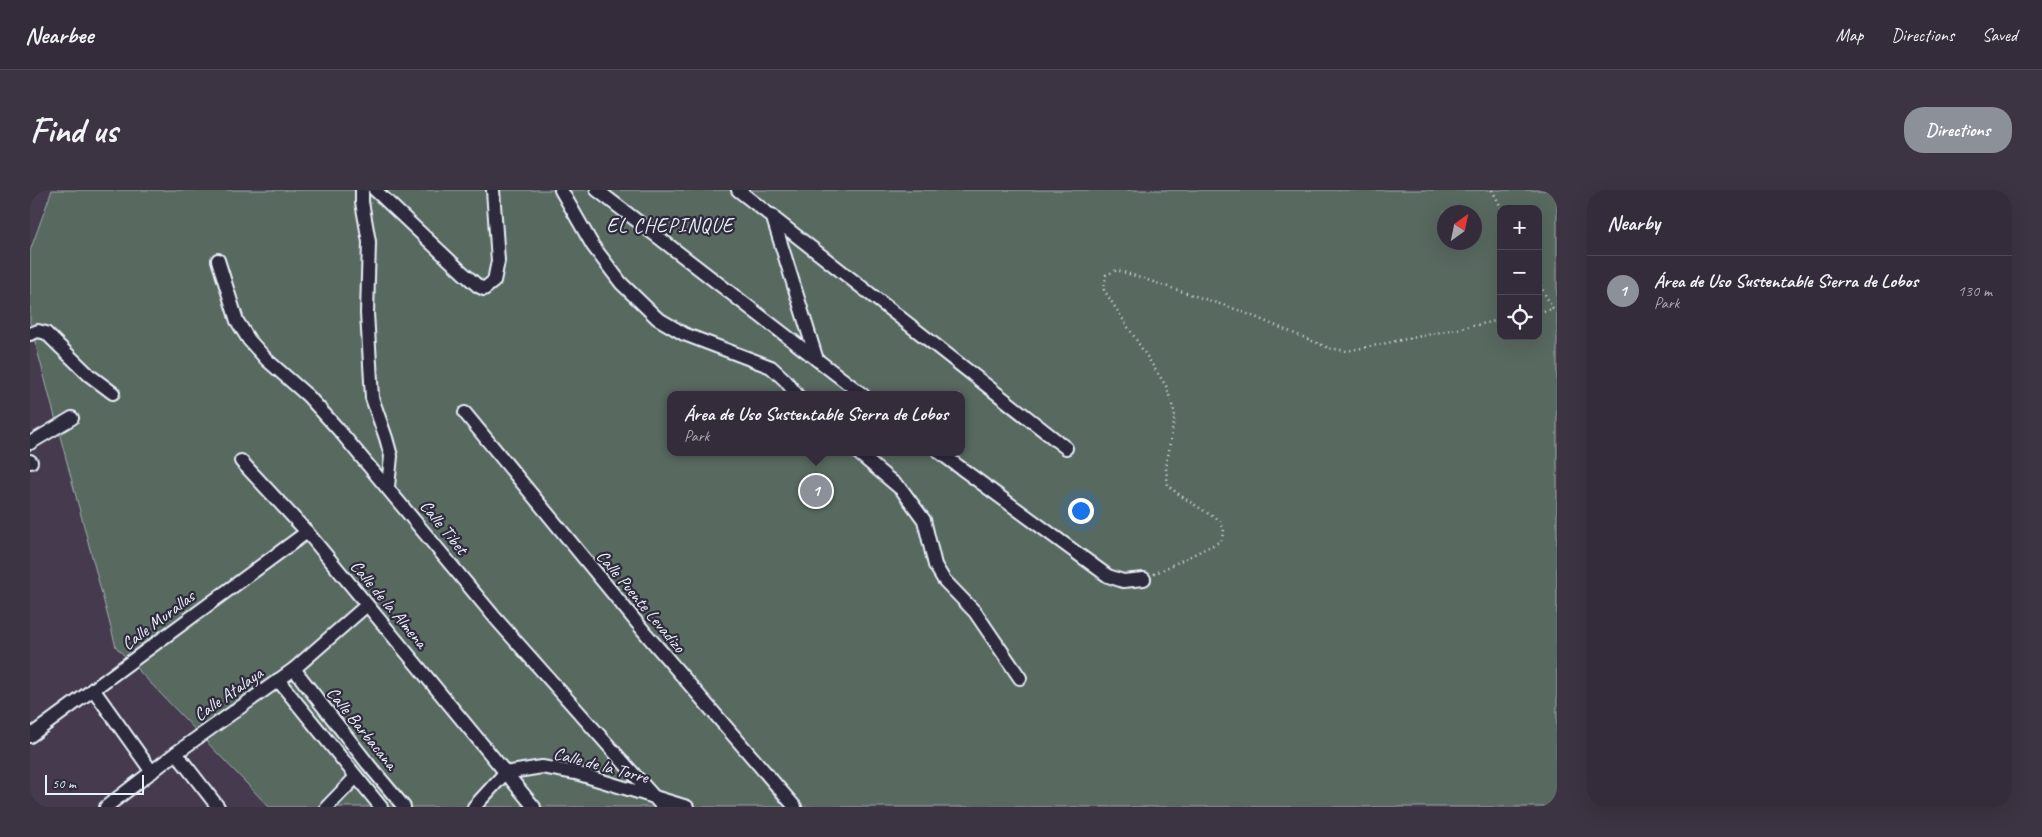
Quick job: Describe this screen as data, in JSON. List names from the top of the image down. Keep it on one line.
{"streets":{"street":["Calle Tibet","Calle Puente Levadizo","Calle de la Almena","Calle Murallas","Calle Atalaya","Calle Barbacana","Calle de la Torre"]},"crossings":[["Calle Tibet","Calle de la Torre"],["Calle de la Almena","Calle Murallas"],["Calle de la Almena","Calle Atalaya"],["Calle de la Almena","Calle de la Torre"],["Calle Atalaya","Calle Barbacana"]],"districts":["EL CHEPINQUE"],"scale_bar":"50 m","north":"top right","page":{"header":"Nearbee","nav":["Map","Directions","Saved"],"buttons":"Directions","title":"Find us","heading":"Nearby","map_buttons":["+","−"],"list":[{"mark":"1","name":"Área de Uso Sustentable Sierra de Lobos","note":"Park","value":"130 m"}],"popup":["Área de Uso Sustentable Sierra de Lobos","Park"],"pins":"1","scale":"50 m"}}
